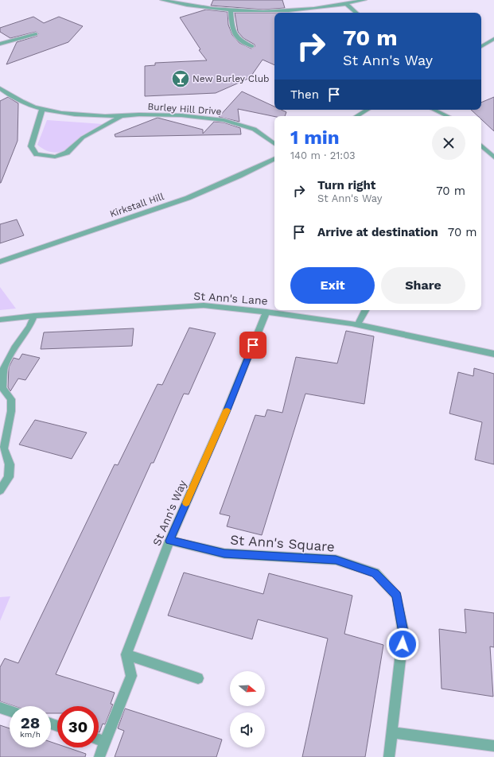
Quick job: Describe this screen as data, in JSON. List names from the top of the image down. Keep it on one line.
{"streets":{"street":["Burley Hill Drive","Kirkstall Hill","St Ann's Lane","St Ann's Way","St Ann's Square"]},"crossings":[["St Ann's Lane","St Ann's Way"],["St Ann's Way","St Ann's Square"]],"places":{"bar":["New Burley Club"]},"north":"right","page":{"turn":["70 m","St Ann's Way"],"then":"Then","heading":["1 min","140 m · 21:03"],"list":[{"name":"Turn right","note":"St Ann's Way","value":"70 m"},{"name":"Arrive at destination","value":"70 m"}],"buttons":["Exit","Share"],"speed":"28 km/h","limit":"30"}}
